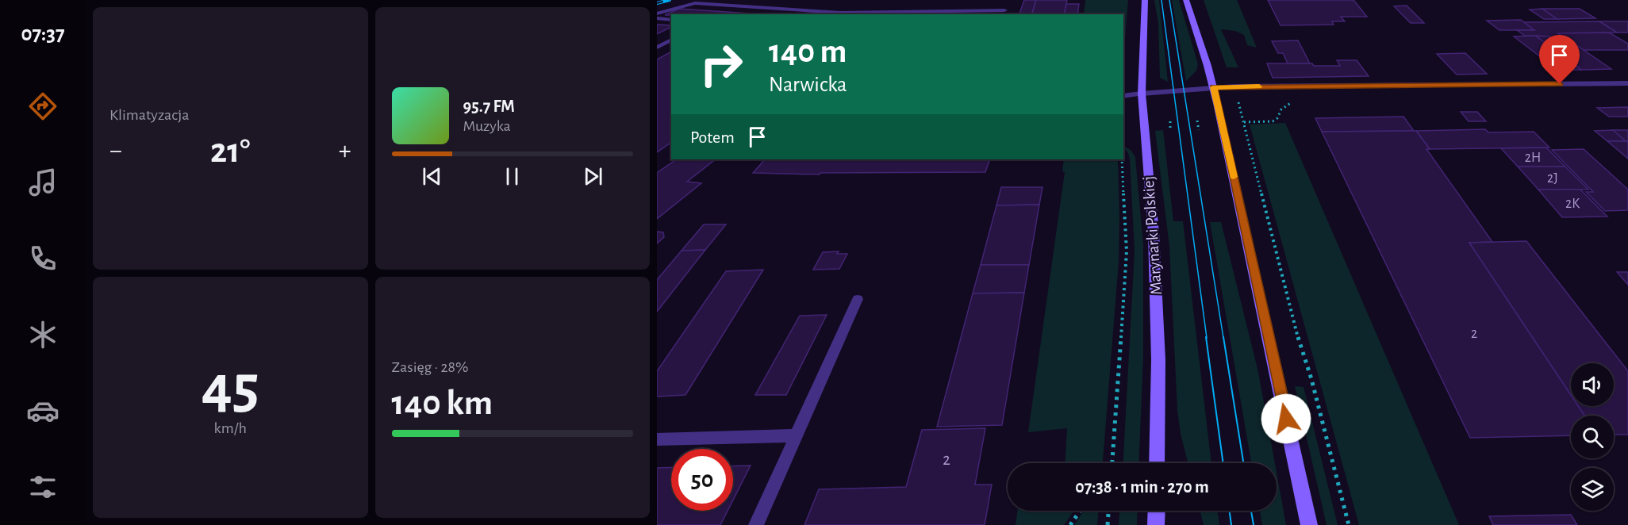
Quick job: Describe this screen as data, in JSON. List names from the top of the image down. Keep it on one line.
{"streets":{"main road":["Marynarki Polskiej"]},"house_numbers":["2H","2J","2K","2","2"],"page":{"tabs":"07:37","tile":["Klimatyzacja",["45","km/h"],["Zasięg · 28%","140 km"]],"turn":["140 m","Narwicka"],"song":["95.7 FM","Muzyka"],"then":"Potem","heat":["−","21°","+"],"limit":"50","trip":"07:38 · 1 min · 270 m"}}
